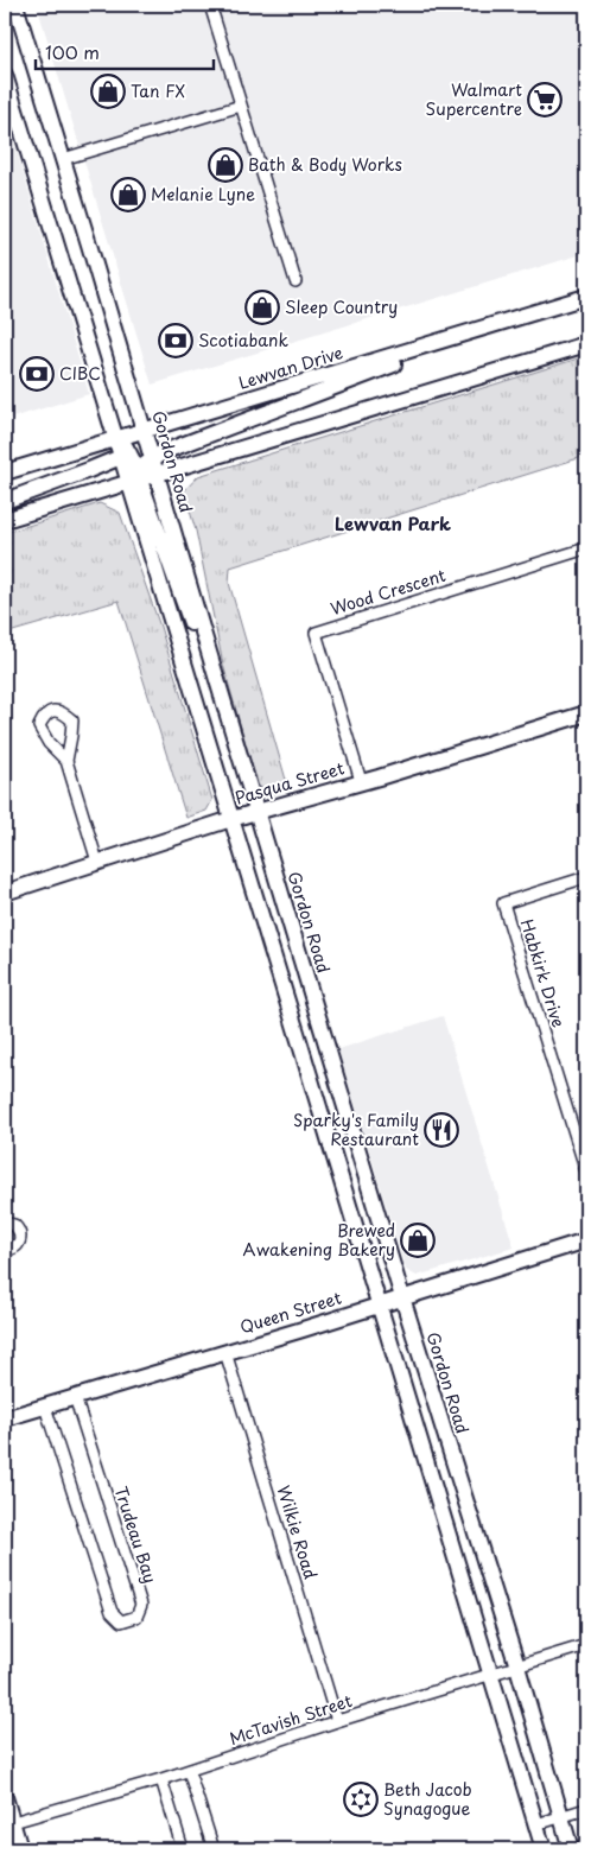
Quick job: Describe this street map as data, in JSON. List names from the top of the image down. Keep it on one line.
{"streets":{"main road":["Lewvan Drive","Gordon Road","Pasqua Street","Queen Street"],"street":["Wood Crescent","Habkirk Drive","Wilkie Road","Trudeau Bay","McTavish Street"]},"crossings":[["Lewvan Drive","Gordon Road"],["Gordon Road","Pasqua Street"],["Gordon Road","Queen Street"],["Gordon Road","McTavish Street"],["Wood Crescent","Pasqua Street"],["Queen Street","Wilkie Road"],["Queen Street","Trudeau Bay"],["Wilkie Road","McTavish Street"]],"districts":["Lewvan Park"],"places":{"shop":["Tan FX","Bath & Body Works","Melanie Lyne","Sleep Country","Brewed Awakening Bakery"],"supermarket":["Walmart Supercentre"],"bank":["Scotiabank","CIBC"],"restaurant":["Sparky's Family Restaurant"],"synagogue":["Beth Jacob Synagogue"]},"scale_bar":"100 m"}
